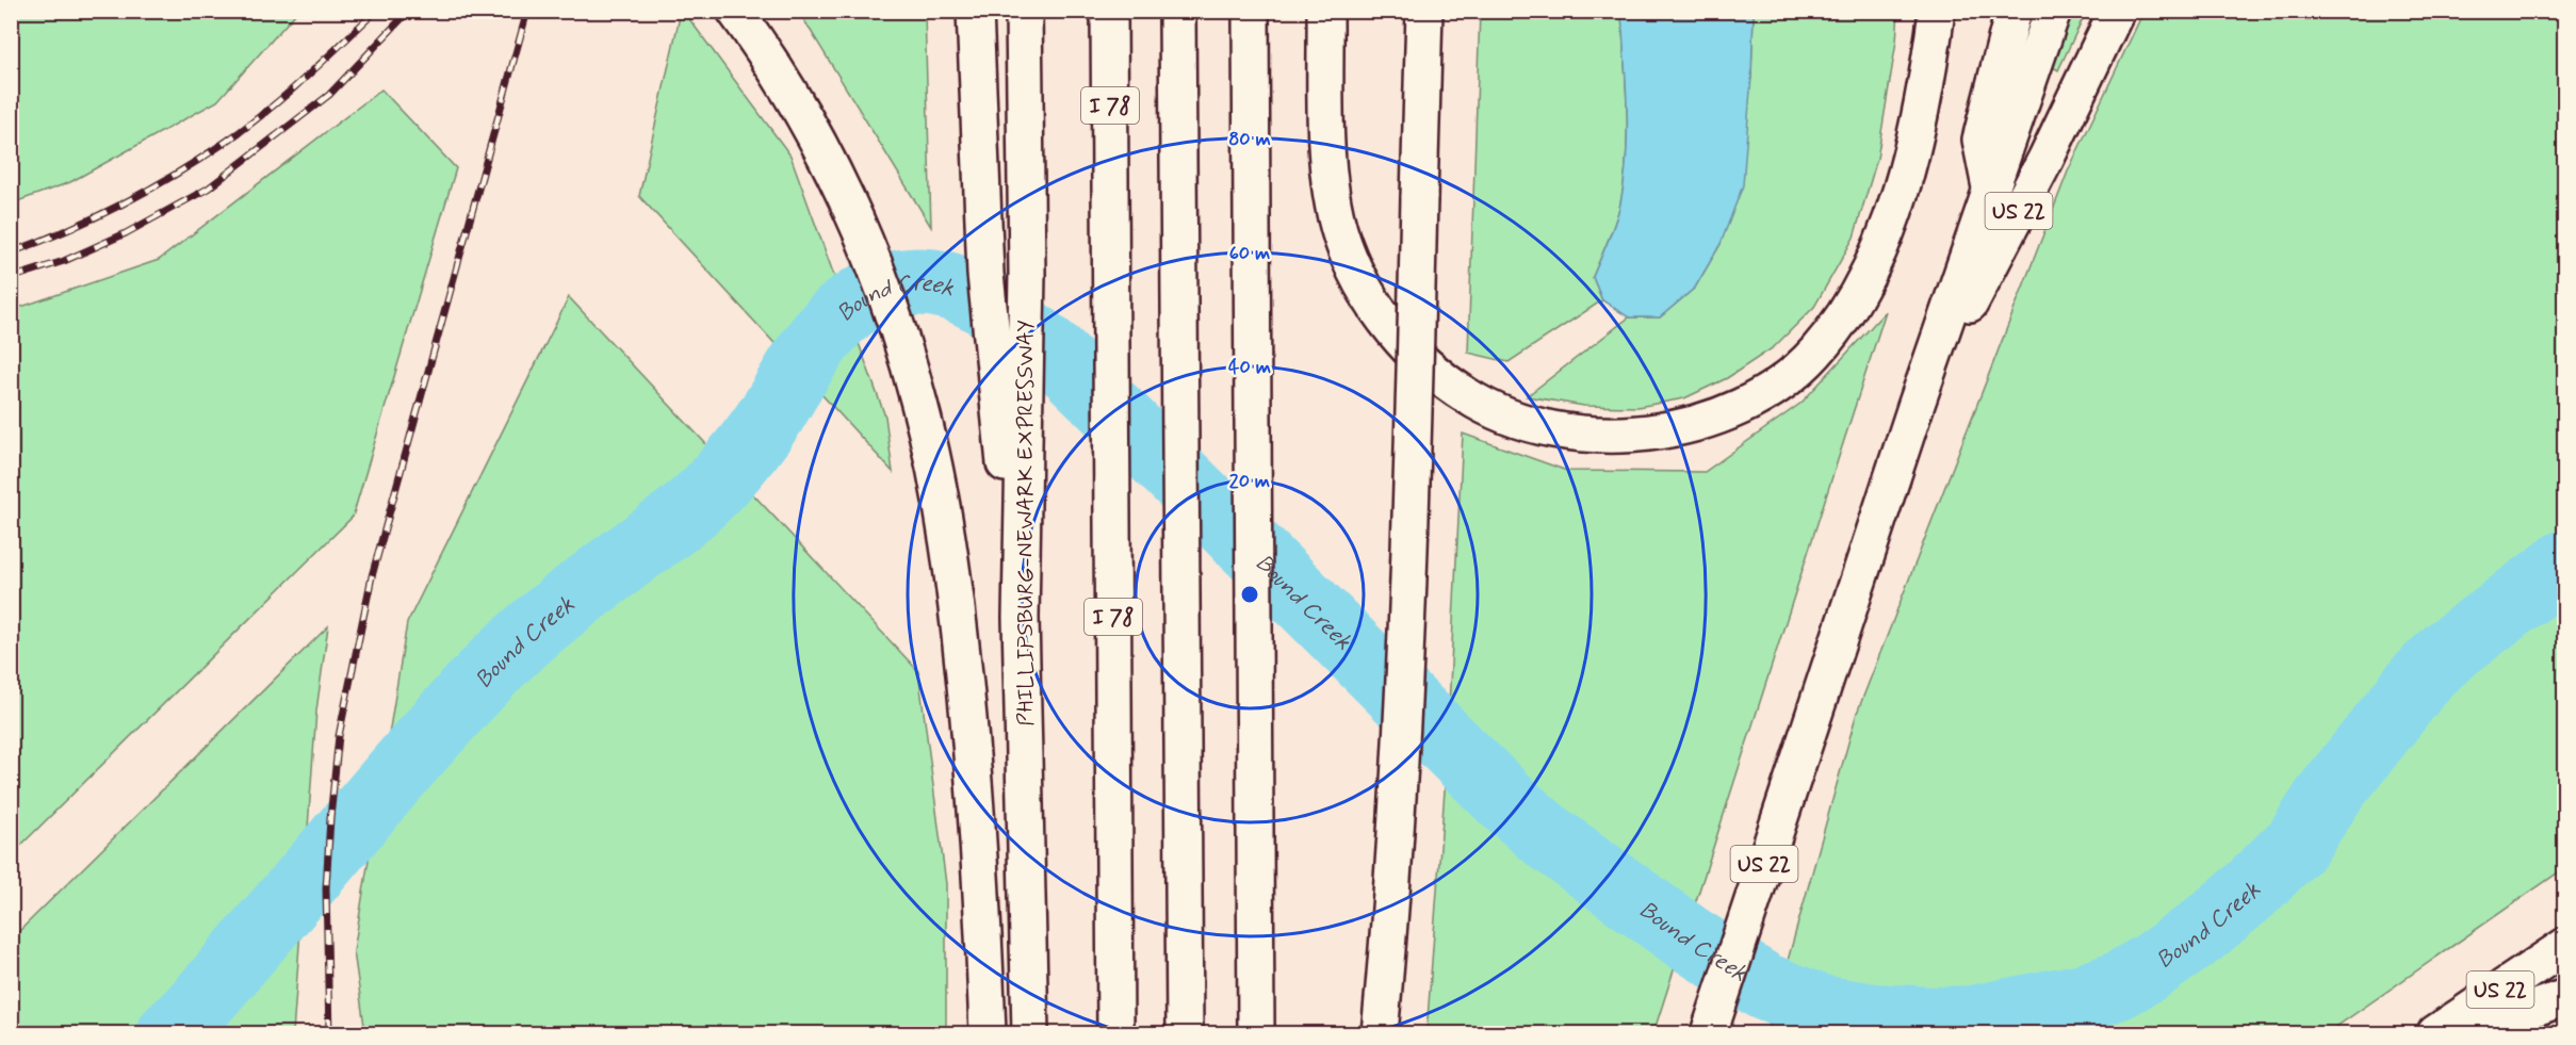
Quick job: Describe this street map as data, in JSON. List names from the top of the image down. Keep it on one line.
{"streets":{"highway":["I 78","US 22","PHILLIPSBURG-NEWARK EXPRESSWAY"]},"water":["Bound Creek"],"rings":["80 m","60 m","40 m","20 m"]}
